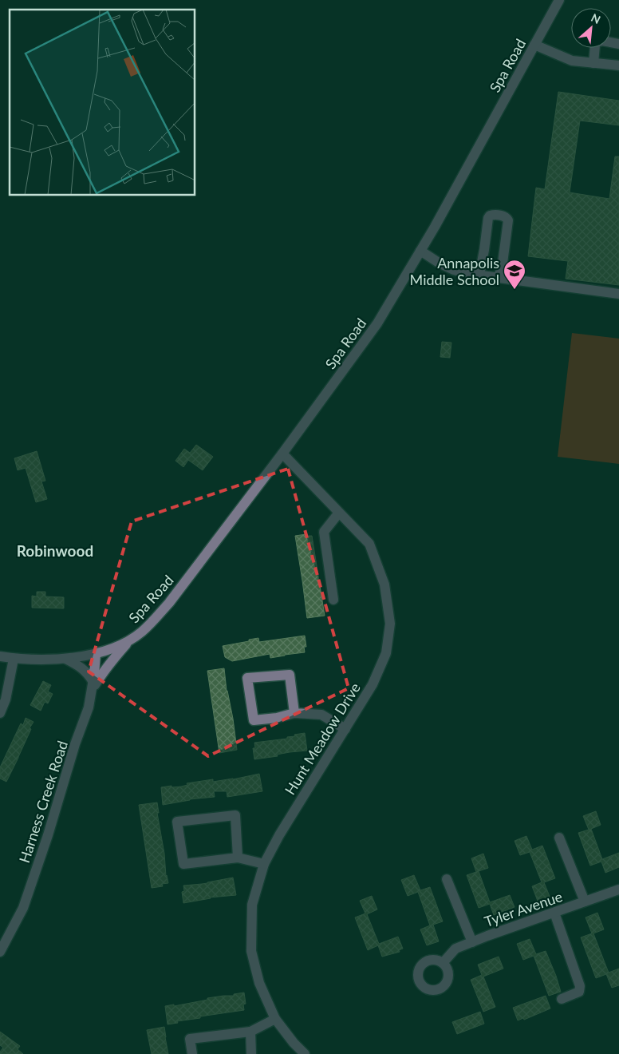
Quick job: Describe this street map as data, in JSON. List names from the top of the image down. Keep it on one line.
{"streets":{"street":["Spa Road","Hunt Meadow Drive","Harness Creek Road","Tyler Avenue"]},"crossings":[["Spa Road","Hunt Meadow Drive"],["Spa Road","Harness Creek Road"]],"districts":["Robinwood"],"places":{"school or university":["Annapolis Middle School"]},"north":"top right"}
